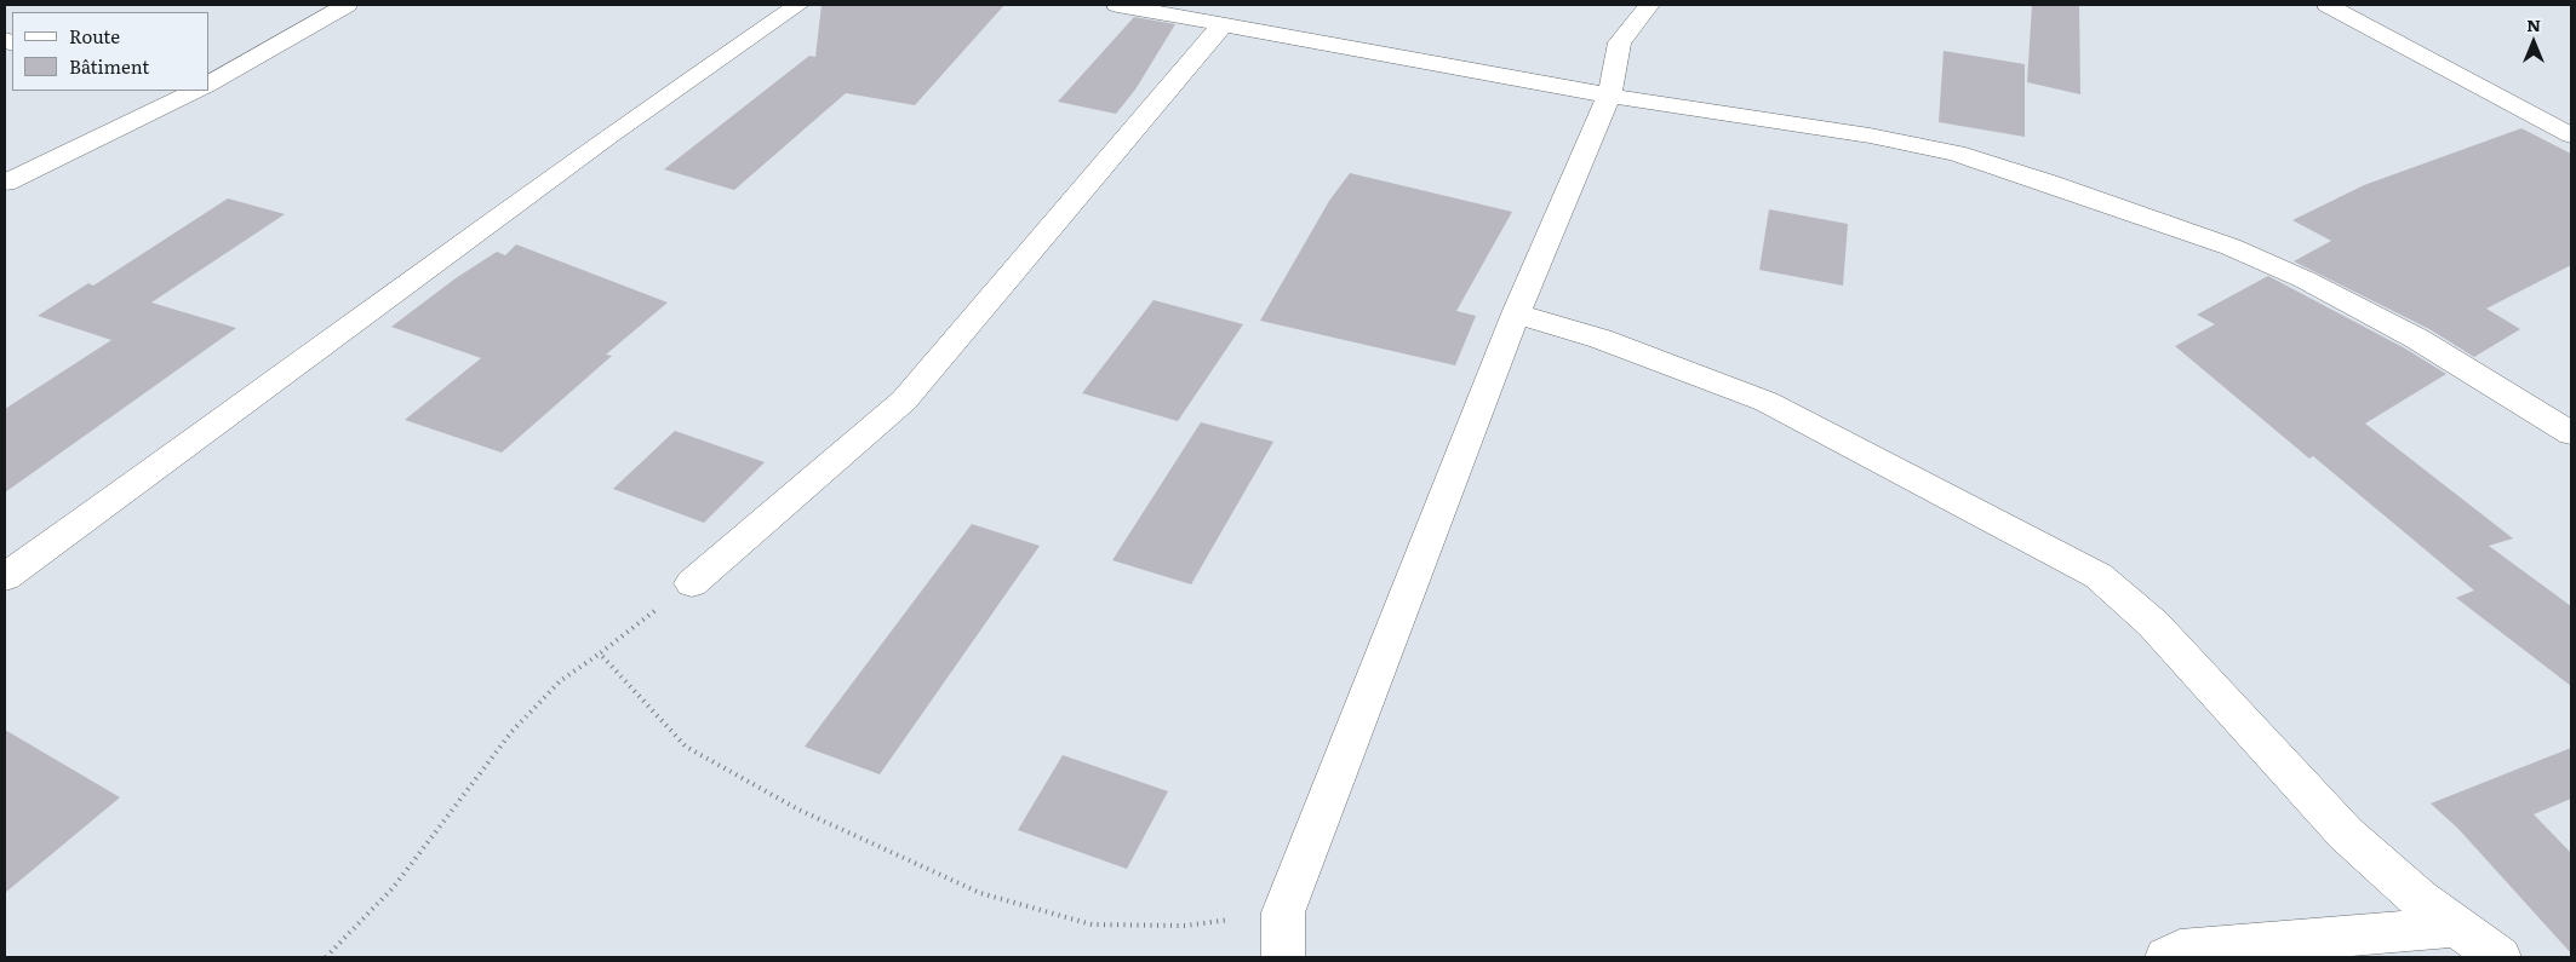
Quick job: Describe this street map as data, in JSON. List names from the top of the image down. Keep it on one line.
{"legend":["Route","Bâtiment"],"north":"top"}
